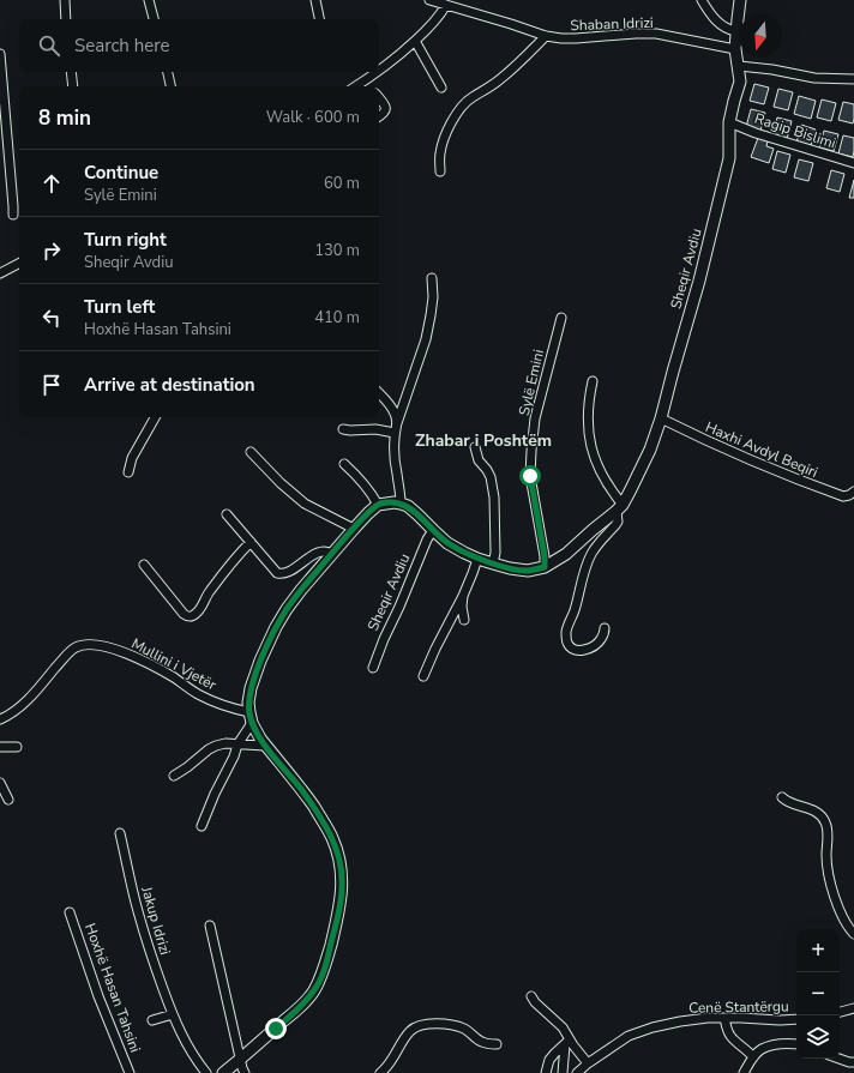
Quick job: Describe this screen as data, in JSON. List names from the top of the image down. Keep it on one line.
{"streets":{"street":["Shaban Idrizi","Ragip Bislimi","Sheqir Avdiu","Sylë Emini","Haxhi Avdyl Beqiri","Mullini i Vjetër","Jakup Idrizi","Hoxhë Hasan Tahsini","Cenë Stantërgu"]},"crossings":[["Shaban Idrizi","Sheqir Avdiu"],["Ragip Bislimi","Sheqir Avdiu"],["Sheqir Avdiu","Sylë Emini"],["Sheqir Avdiu","Haxhi Avdyl Beqiri"]],"districts":["Zhabar i Poshtëm"],"north":"bottom","page":{"search":"Search here","heading":["8 min","Walk · 600 m"],"list":[["Continue","Sylë Emini","60 m"],["Turn right","Sheqir Avdiu","130 m"],["Turn left","Hoxhë Hasan Tahsini","410 m"],"Arrive at destination"],"map_buttons":["+","−"]}}
